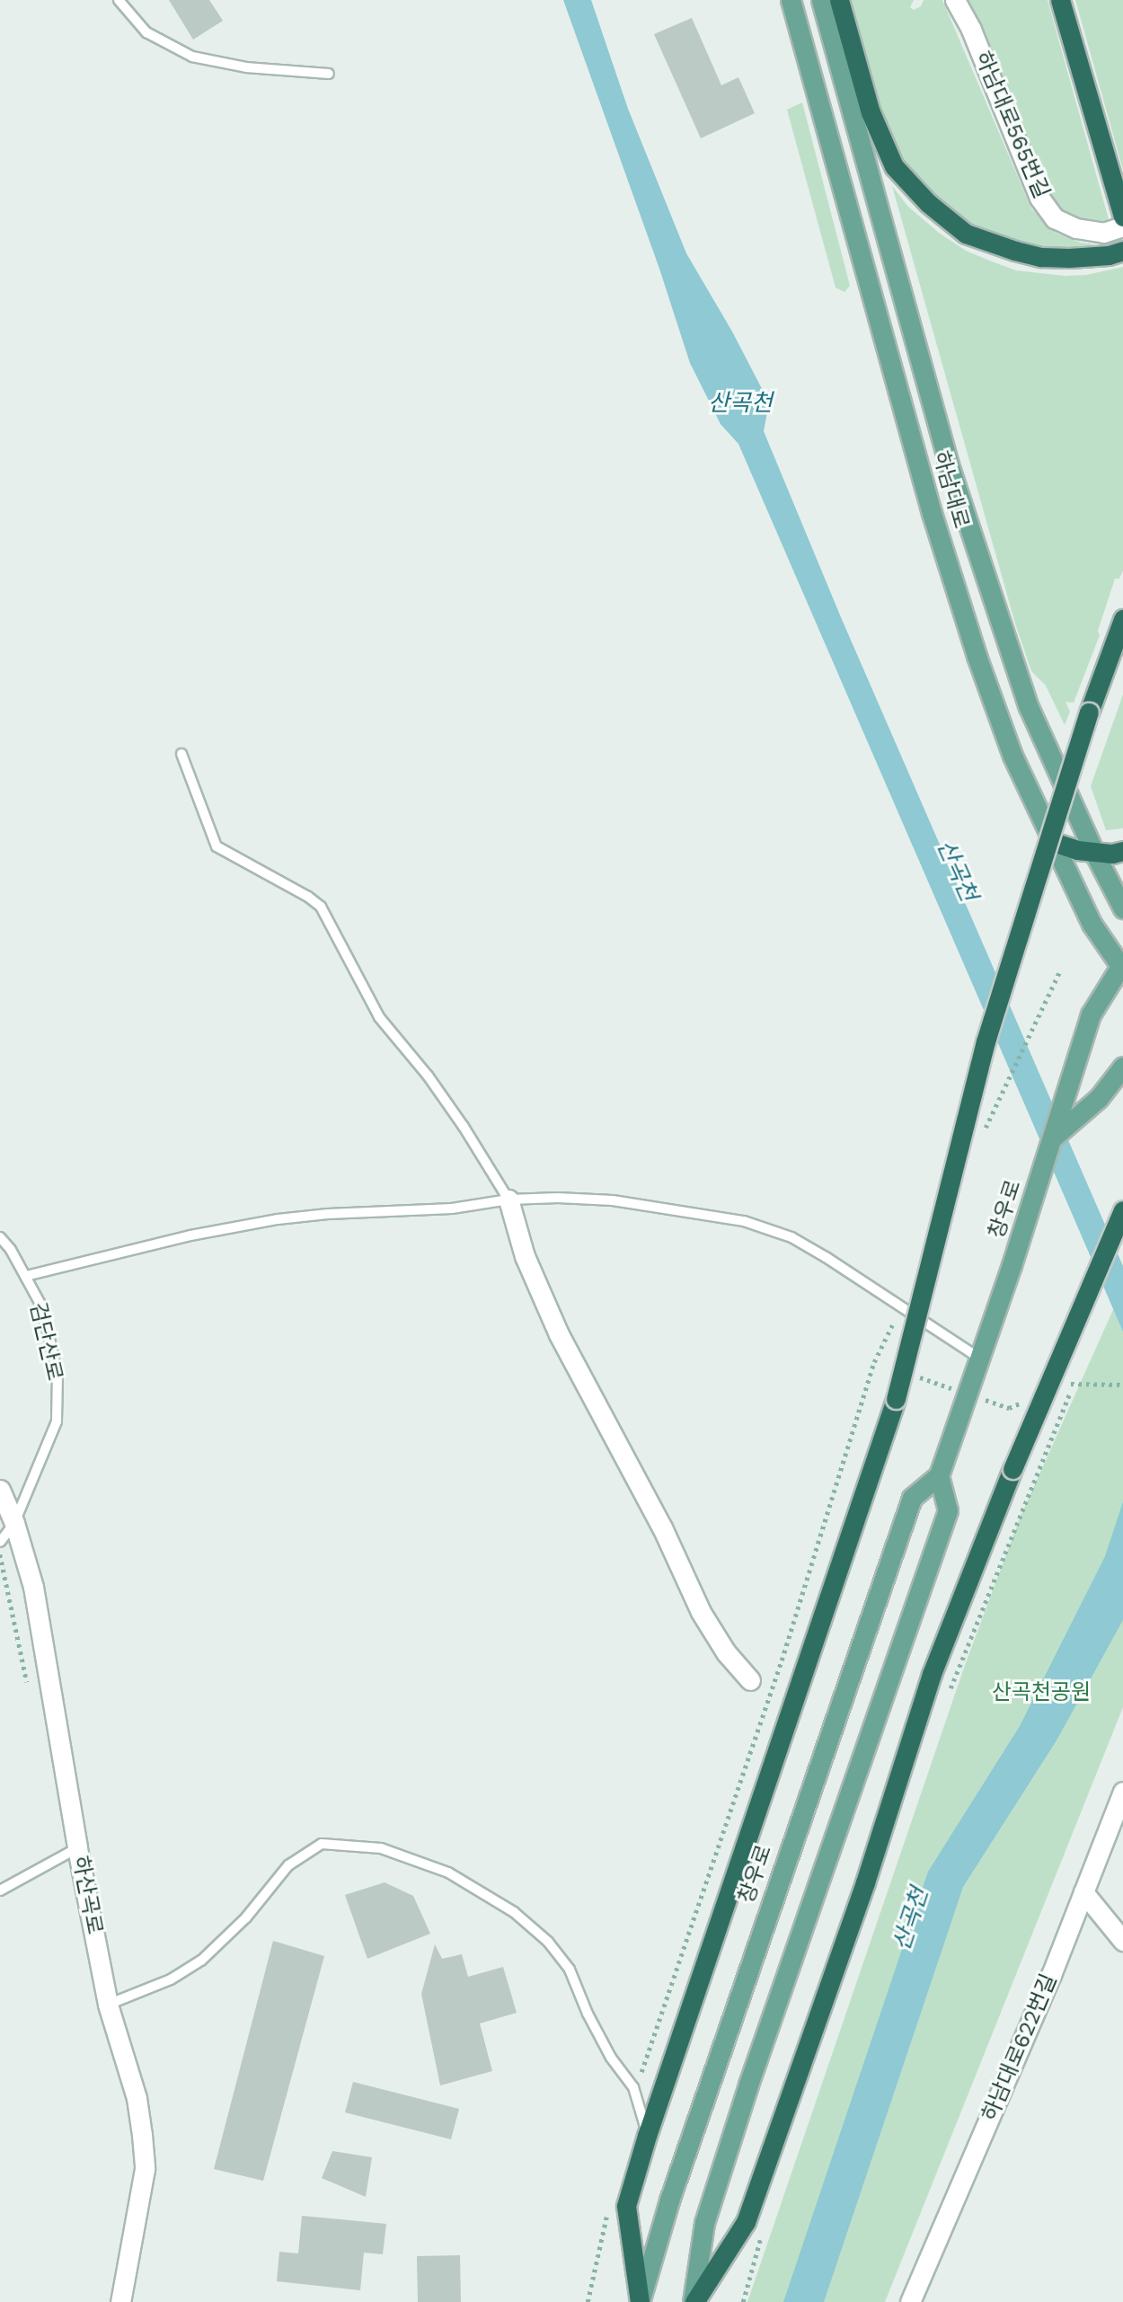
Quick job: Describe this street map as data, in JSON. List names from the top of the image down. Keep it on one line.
{"streets":{"main road":["하남대로","창우로"],"street":["하남대로565번길","하산곡로","하남대로622번길"],"lane":["검단산로"]},"crossings":[["하남대로","창우로"],["검단산로","하산곡로"]],"water":["산곡천"],"parks":["산곡천공원"]}
